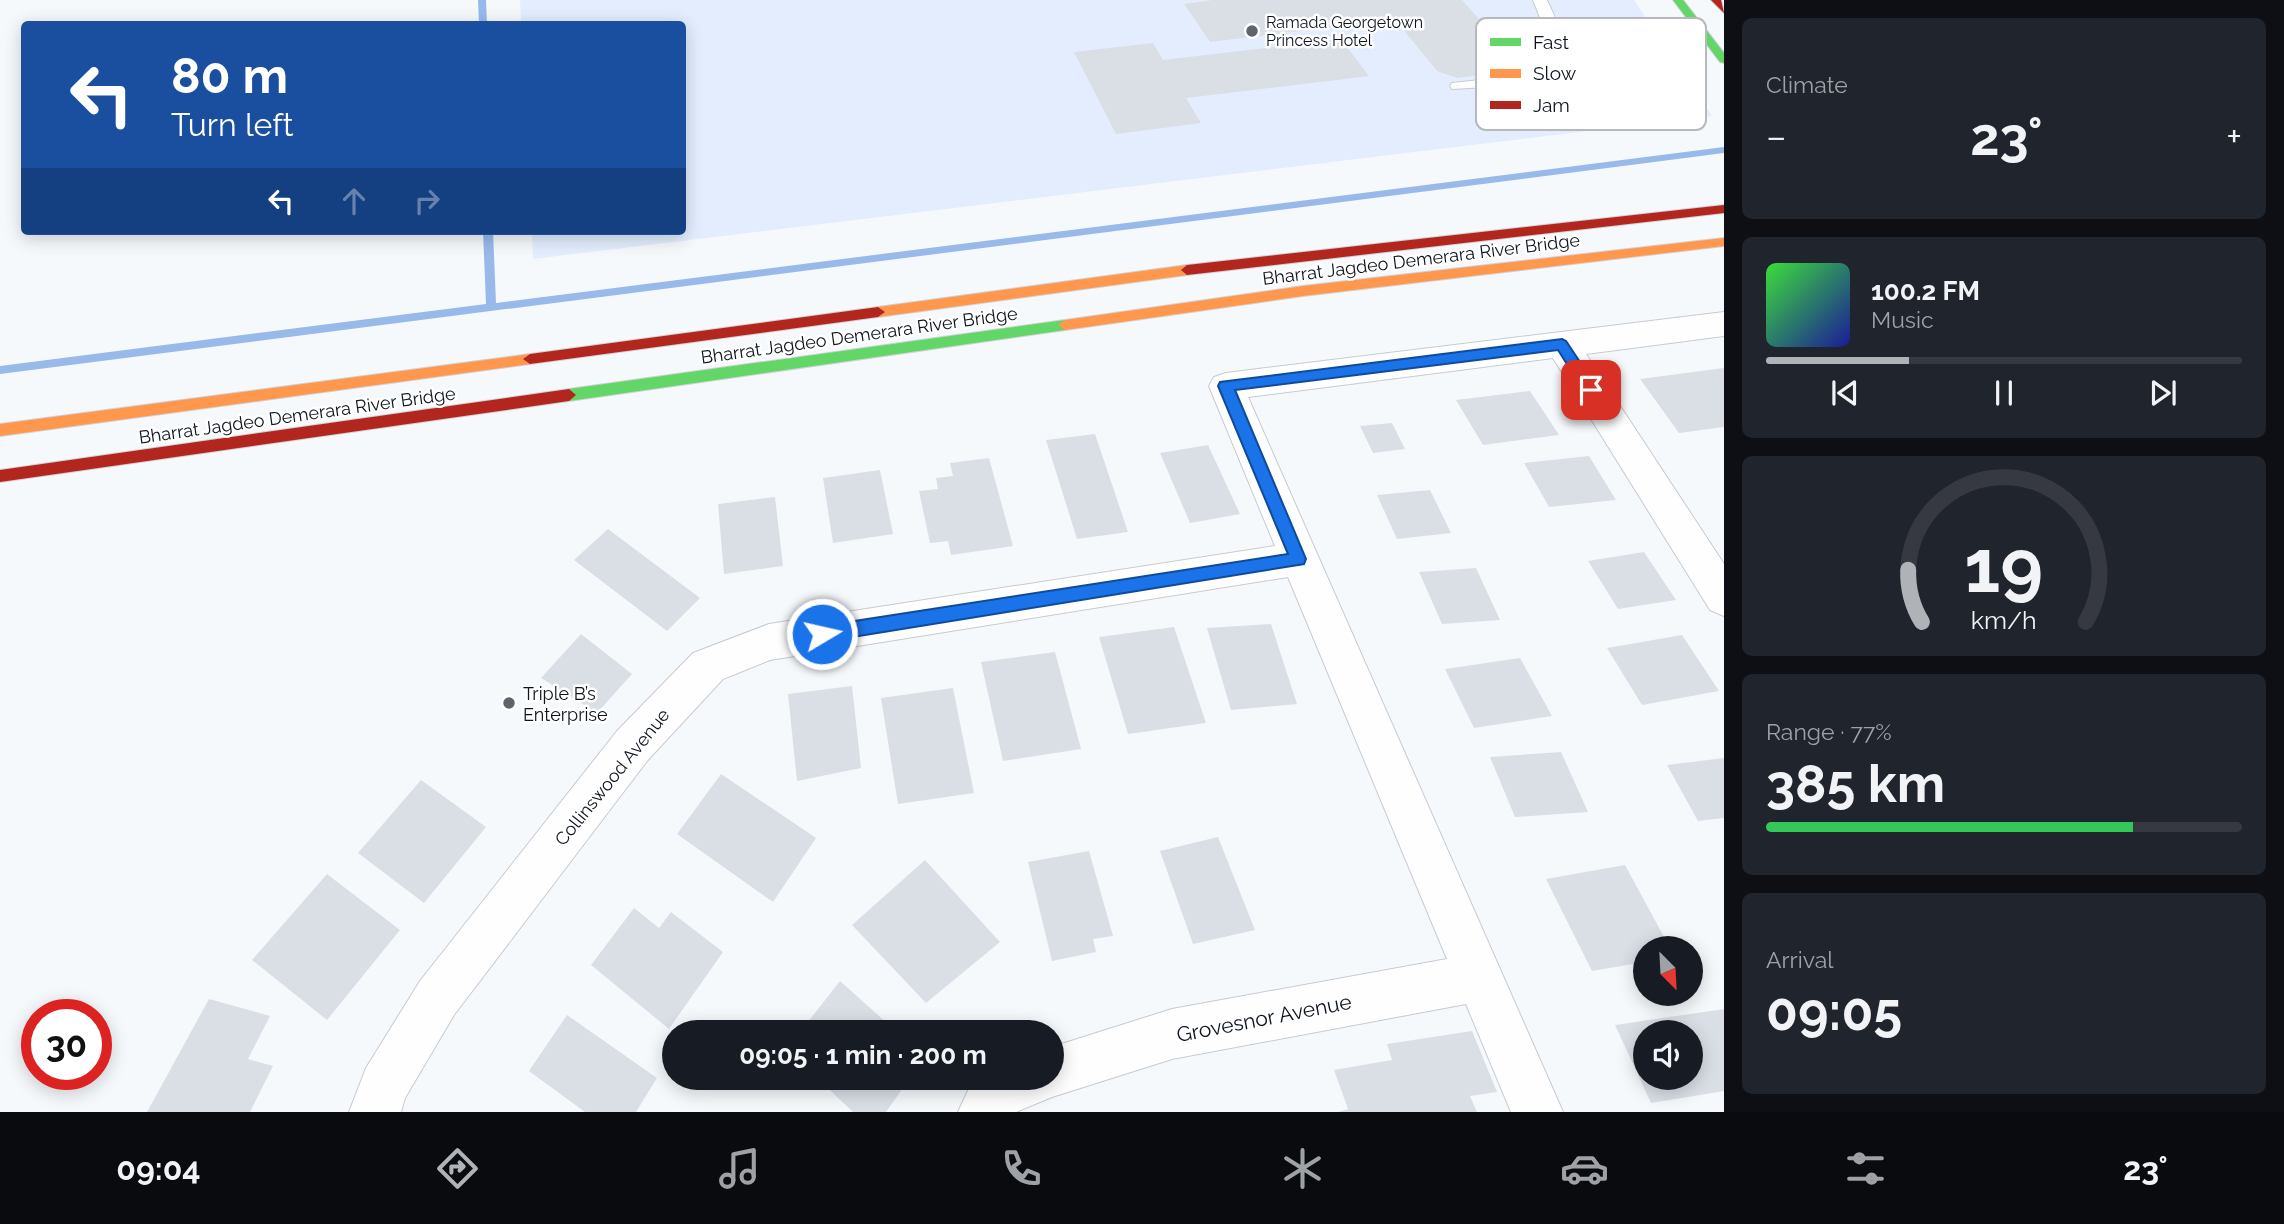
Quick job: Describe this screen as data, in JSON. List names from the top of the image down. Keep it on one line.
{"streets":{"main road":["Bharrat Jagdeo Demerara River Bridge"],"street":["Collinswood Avenue","Grovesnor Avenue"]},"places":["Ramada Georgetown Princess Hotel","Triple B’s Enterprise"],"legend":["Fast","Slow","Jam"],"north":"bottom right","page":{"tile":["Climate",["Range · 77%","385 km"],["Arrival","09:05"]],"turn":["80 m","Turn left"],"heat":["−","23°","+"],"song":["100.2 FM","Music"],"limit":"30","trip":"09:05 · 1 min · 200 m","tabs":["09:04","23°"],"gauge":["19","km/h"]}}
